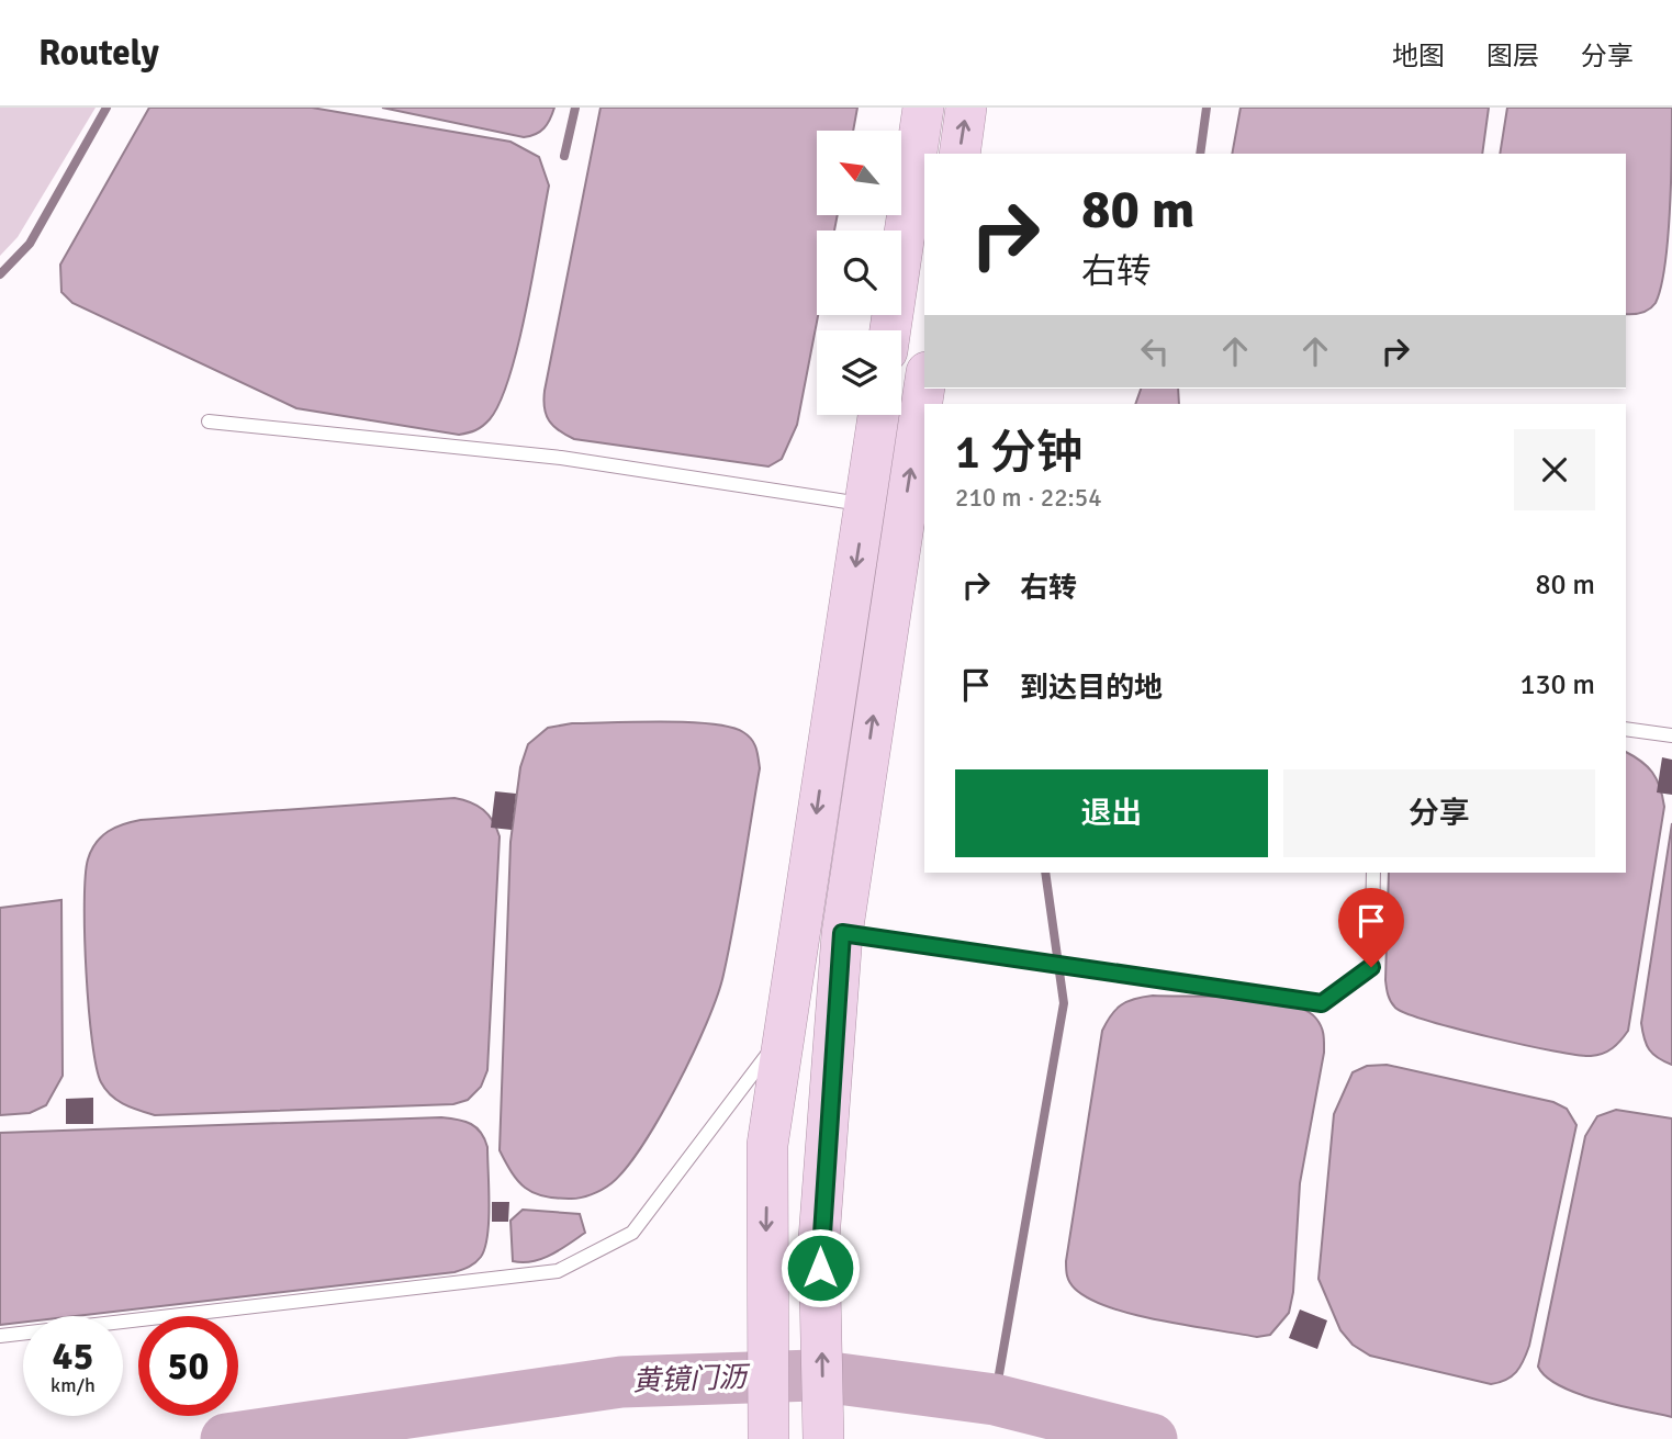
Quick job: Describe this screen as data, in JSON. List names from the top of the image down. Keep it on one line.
{"water":["黄镜门沥"],"north":"top left","page":{"header":"Routely","nav":["地图","图层","分享"],"turn":["80 m","右转"],"heading":["1 分钟","210 m · 22:54"],"list":[{"name":"右转","value":"80 m"},{"name":"到达目的地","value":"130 m"}],"buttons":["退出","分享"],"speed":"45 km/h","limit":"50"}}
